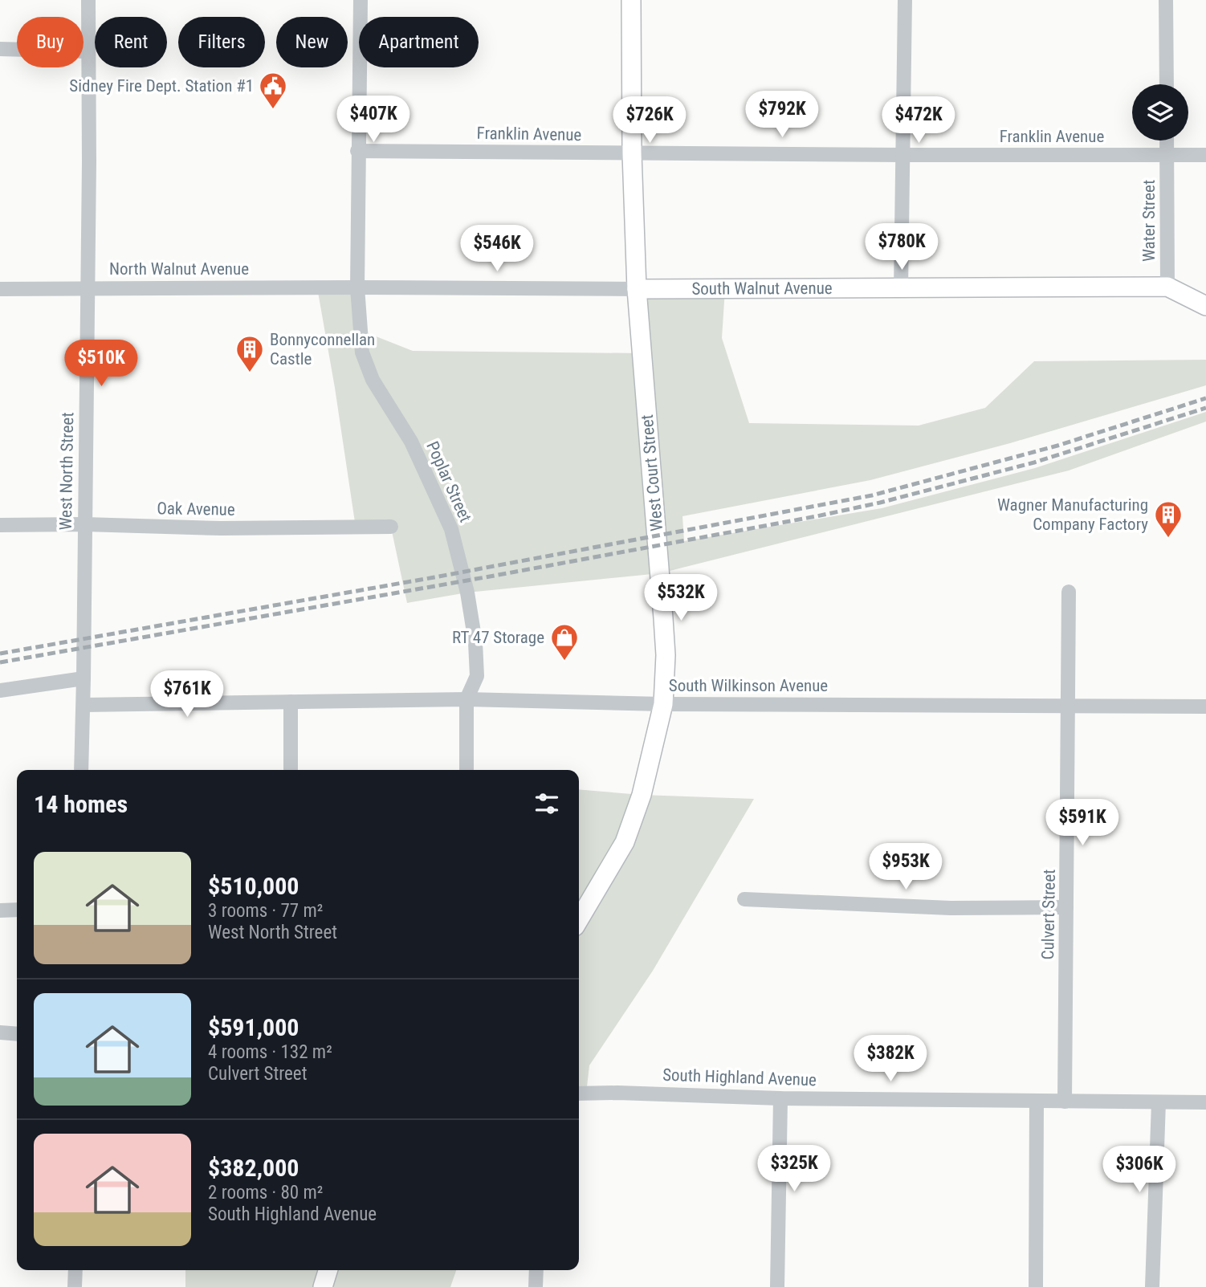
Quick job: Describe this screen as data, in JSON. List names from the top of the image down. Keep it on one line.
{"streets":{"main road":["South Walnut Avenue","West Court Street"],"street":["Franklin Avenue","Water Street","North Walnut Avenue","West North Street","Poplar Street","Oak Avenue","South Wilkinson Avenue","Culvert Street","South Highland Avenue"]},"crossings":[["Franklin Avenue","Water Street"],["Franklin Avenue","West Court Street"],["Franklin Avenue","Poplar Street"],["Water Street","South Walnut Avenue"],["North Walnut Avenue","South Walnut Avenue"],["North Walnut Avenue","West North Street"],["North Walnut Avenue","Poplar Street"],["South Walnut Avenue","West Court Street"],["South Walnut Avenue","Poplar Street"],["West North Street","Oak Avenue"],["West North Street","South Wilkinson Avenue"],["West Court Street","South Wilkinson Avenue"],["Poplar Street","South Wilkinson Avenue"],["South Wilkinson Avenue","Culvert Street"],["Culvert Street","South Highland Avenue"]],"places":{"public building":["Sidney Fire Dept. Station #1"],"building":["Bonnyconnellan Castle","Wagner Manufacturing Company Factory"],"shop":["RT 47 Storage"]},"page":{"chip":["Buy","Rent","Filters","New","Apartment"],"price":["$792K","$407K","$726K","$472K","$780K","$546K","$510K","$532K","$761K","$591K","$953K","$382K","$325K","$306K"],"heading":"14 homes","list":[{"name":"$510,000","note":"3 rooms · 77 m² · West North Street"},{"name":"$591,000","note":"4 rooms · 132 m² · Culvert Street"},{"name":"$382,000","note":"2 rooms · 80 m² · South Highland Avenue"}]}}
